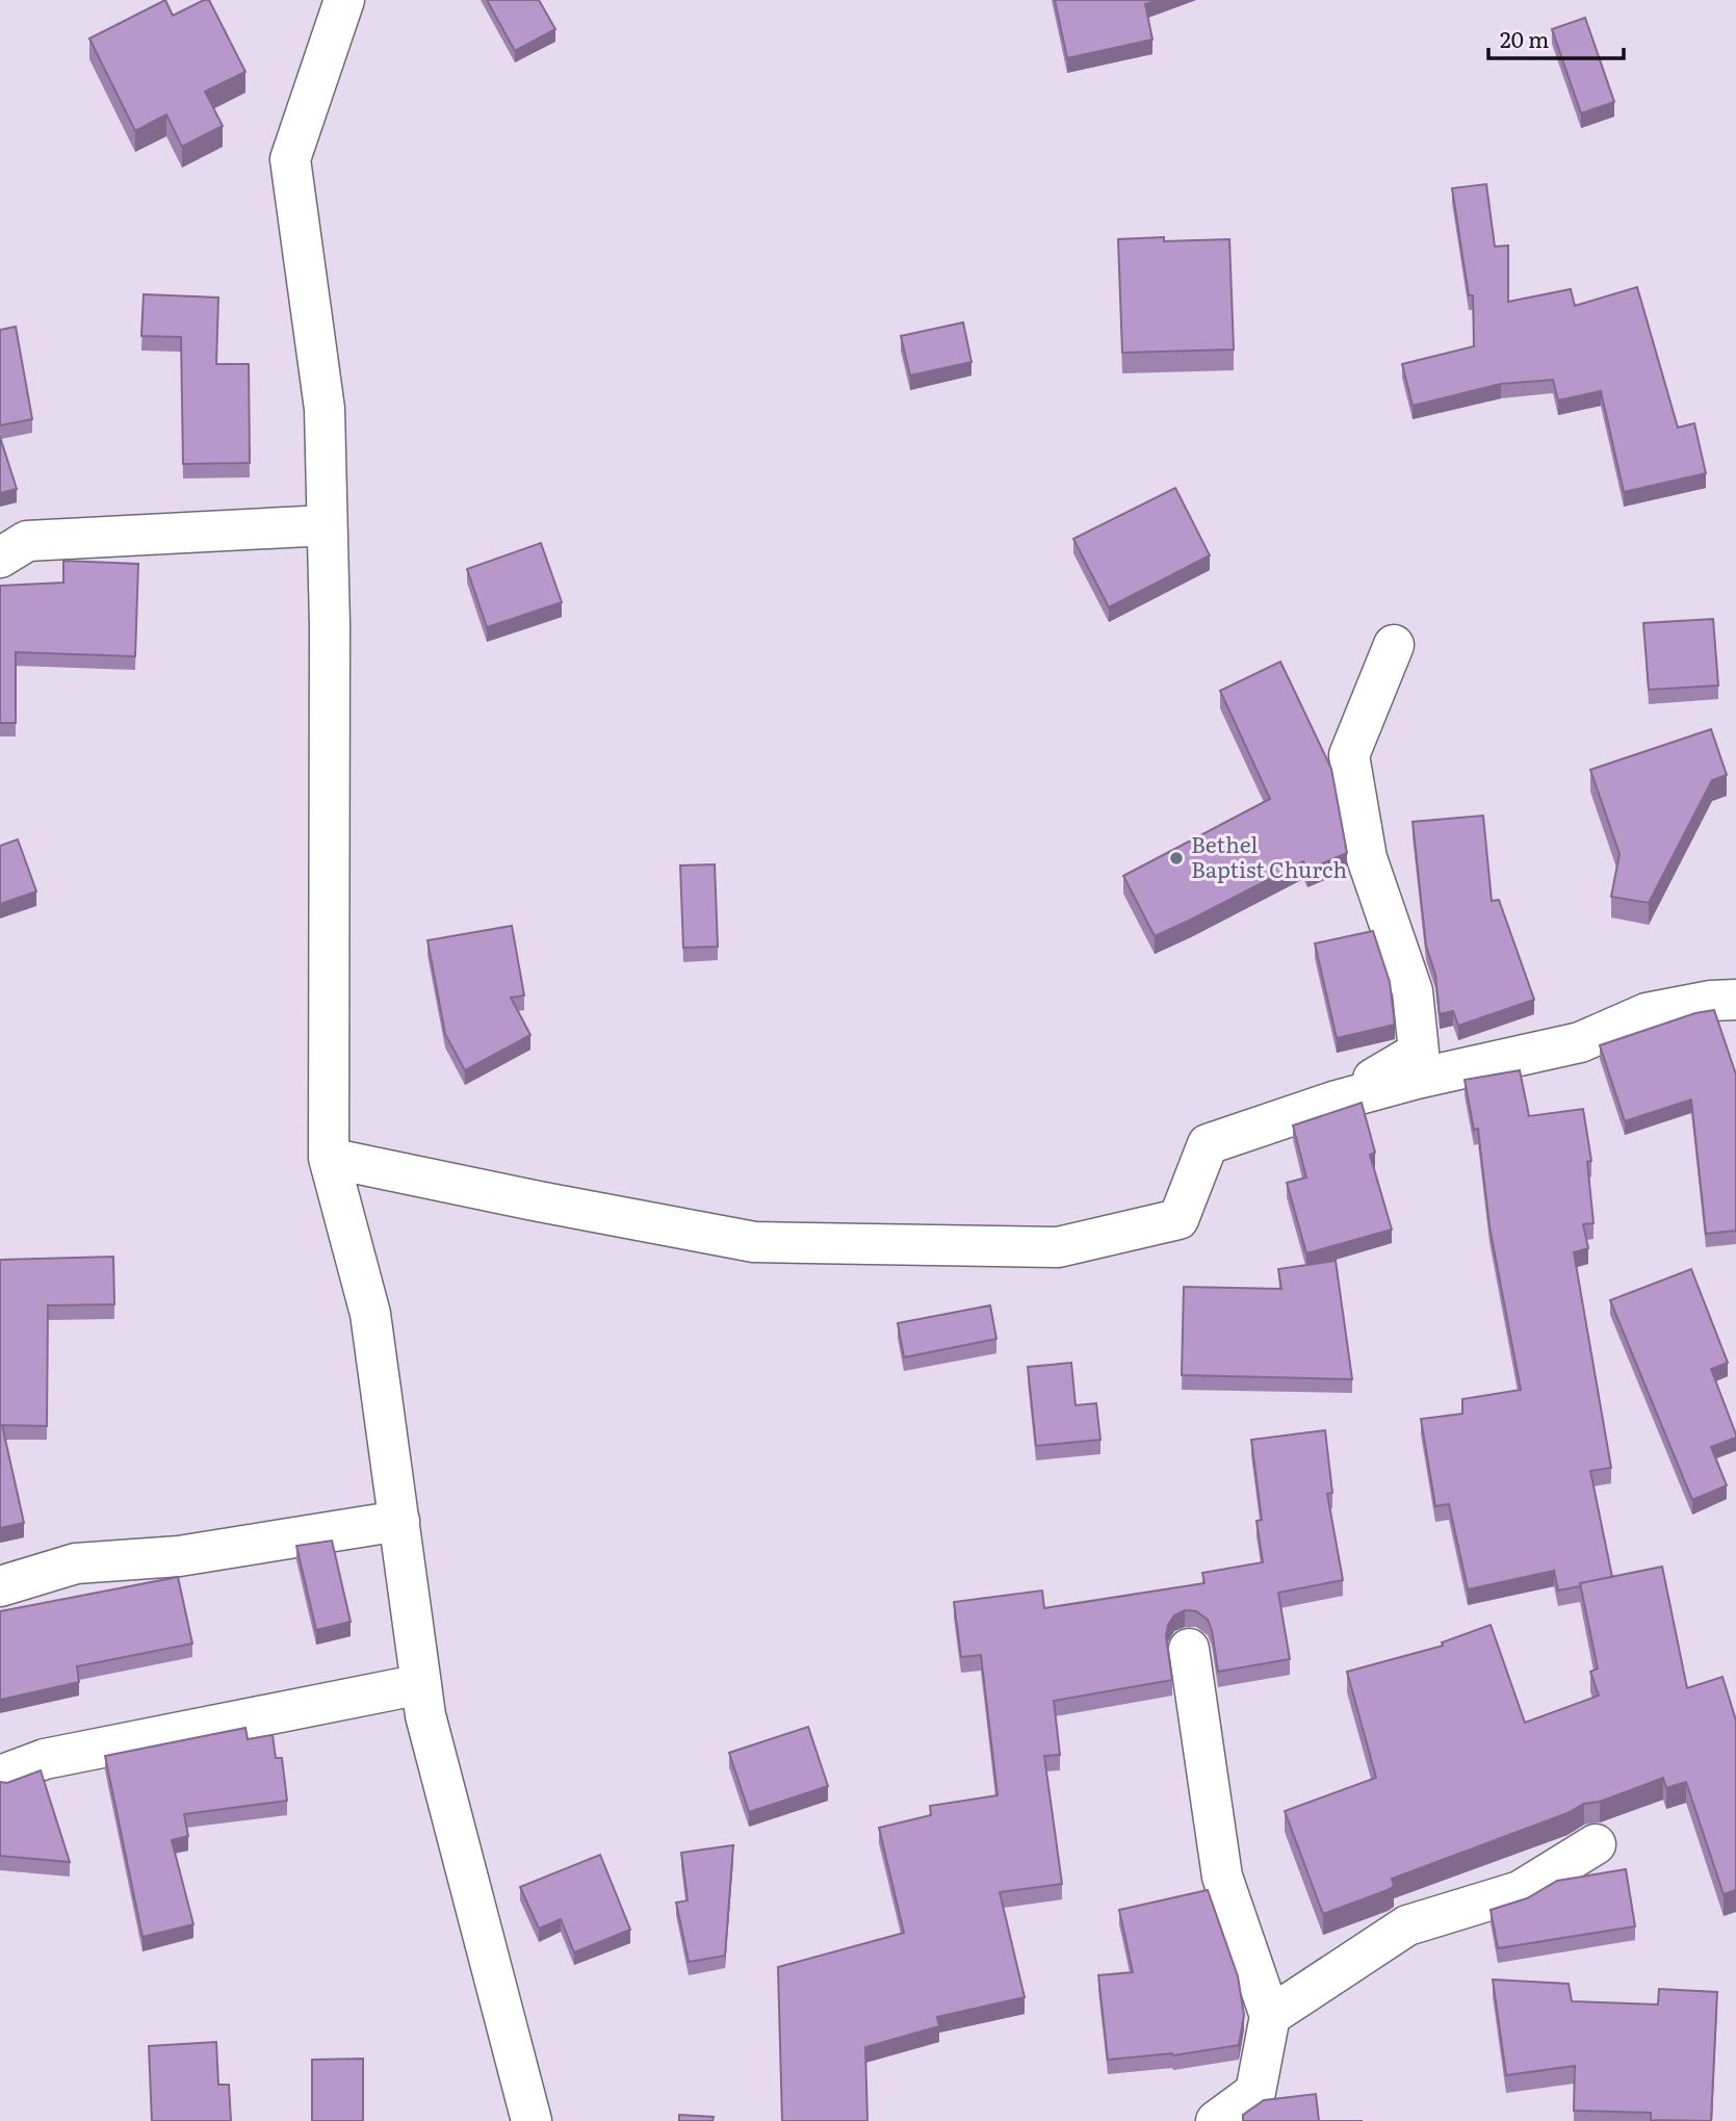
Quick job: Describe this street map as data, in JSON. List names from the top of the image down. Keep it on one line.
{"places":["Bethel Baptist Church"],"scale_bar":"20 m"}
